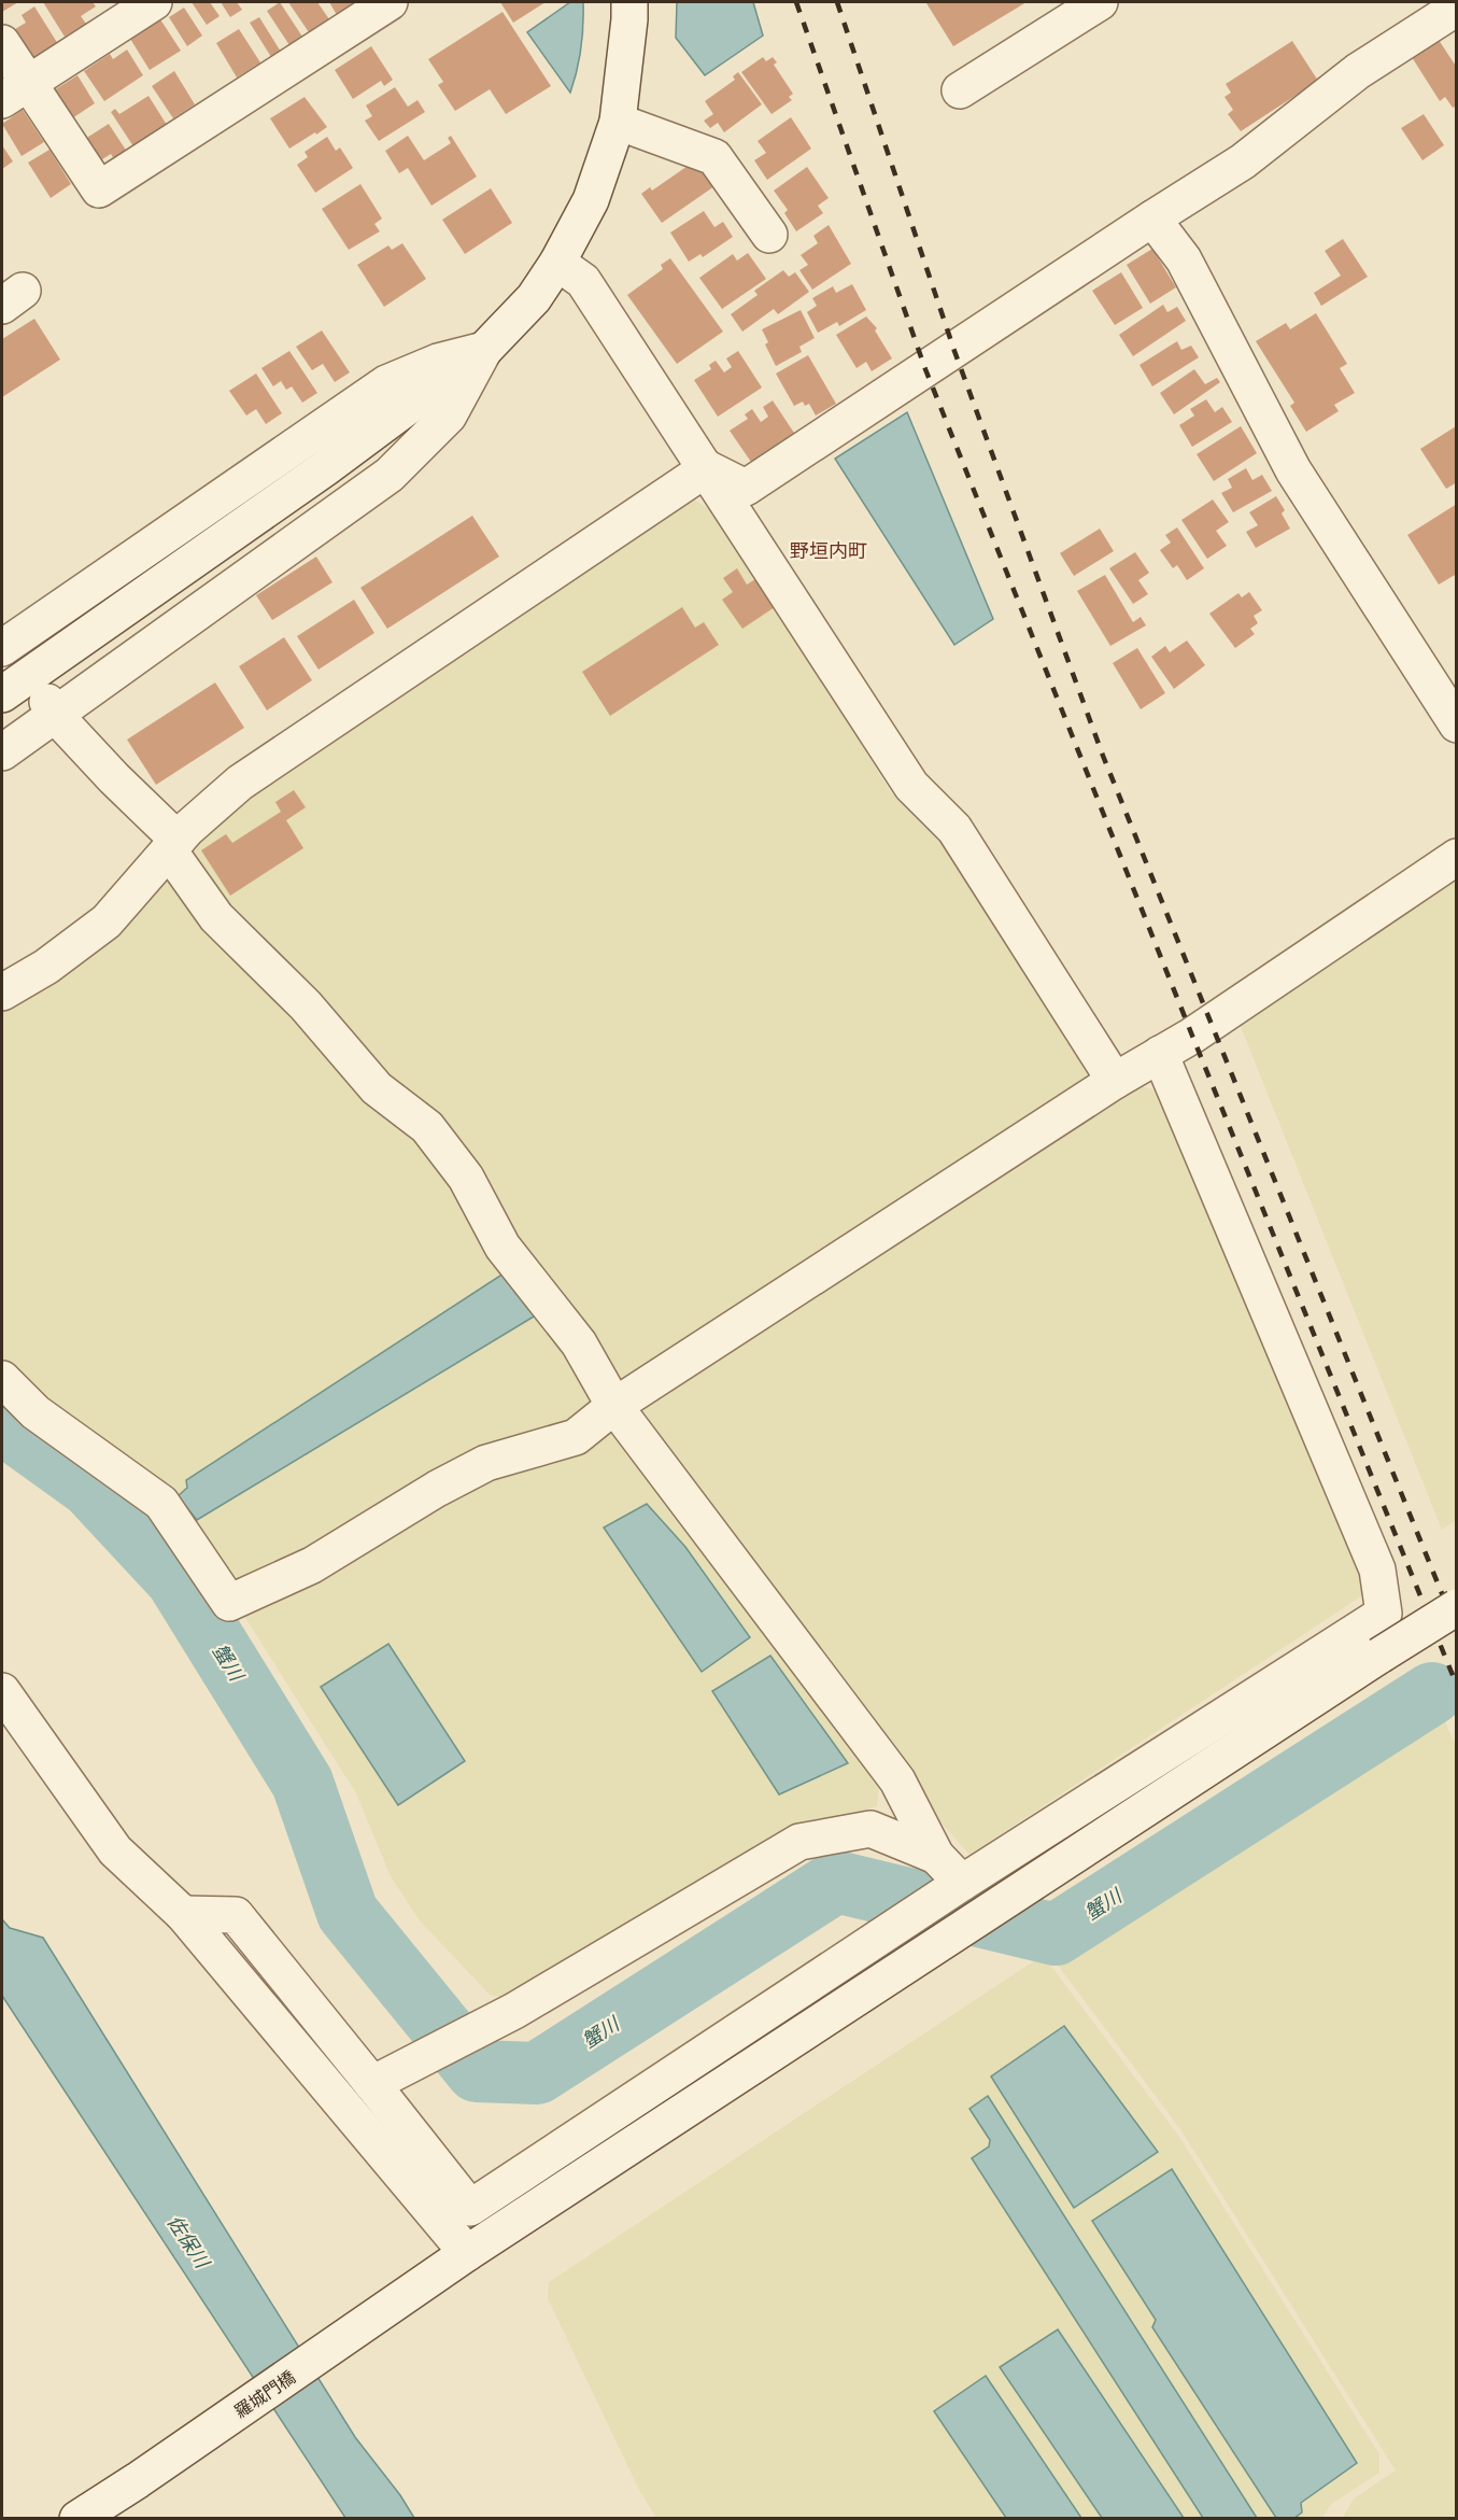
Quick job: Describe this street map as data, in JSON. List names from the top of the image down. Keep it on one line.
{"streets":{"street":["羅城門橋"]},"districts":["野垣内町"],"water":["蟹川","佐保川"]}
